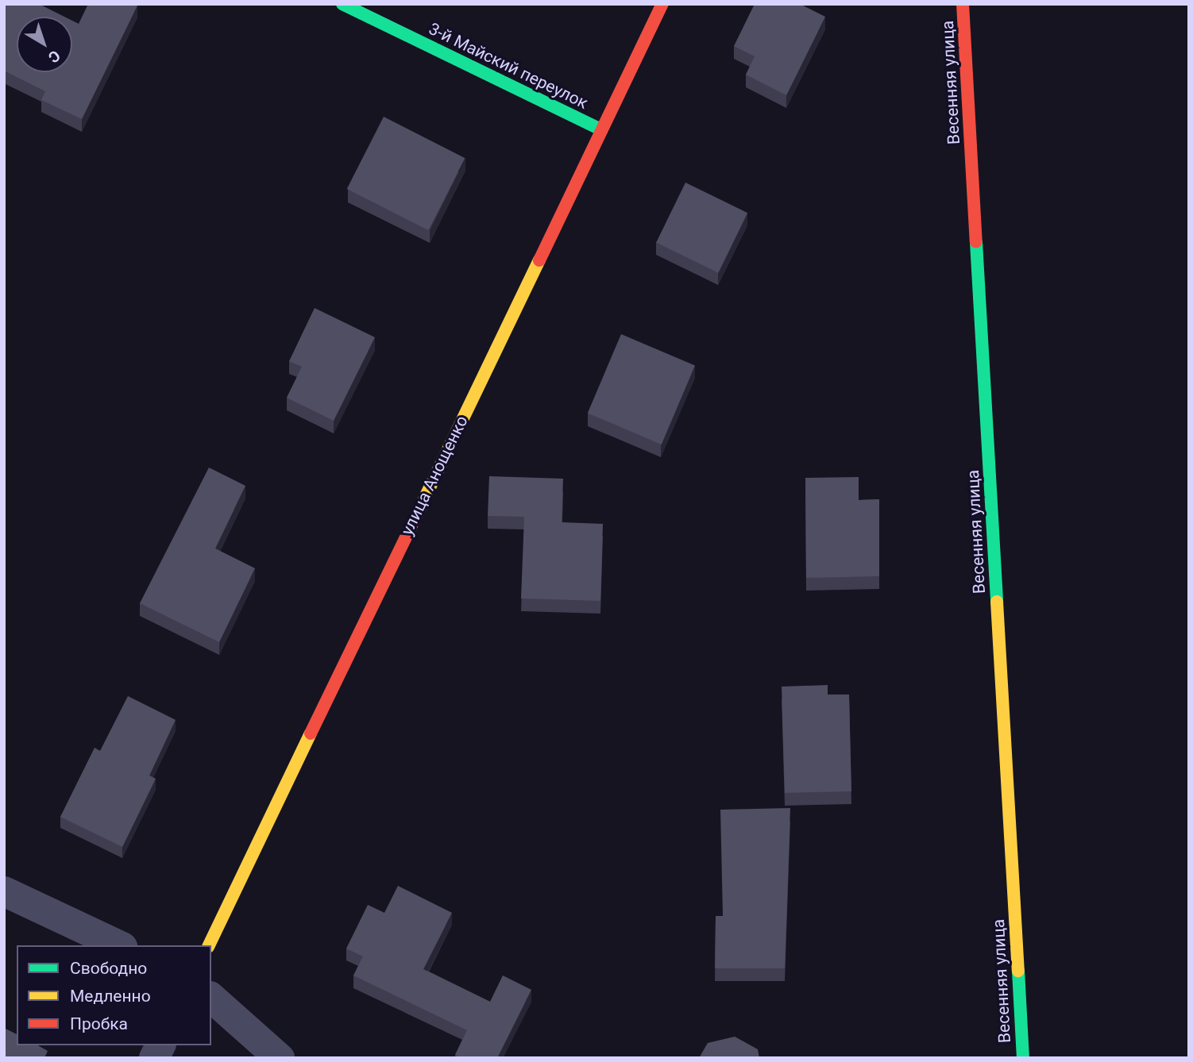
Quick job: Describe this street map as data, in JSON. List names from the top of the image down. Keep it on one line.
{"streets":{"street":["3-й Майский переулок","Весенняя улица","улица Анощенко"]},"crossings":[["3-й Майский переулок","улица Анощенко"]],"legend":["Свободно","Медленно","Пробка"],"north":"bottom right"}
